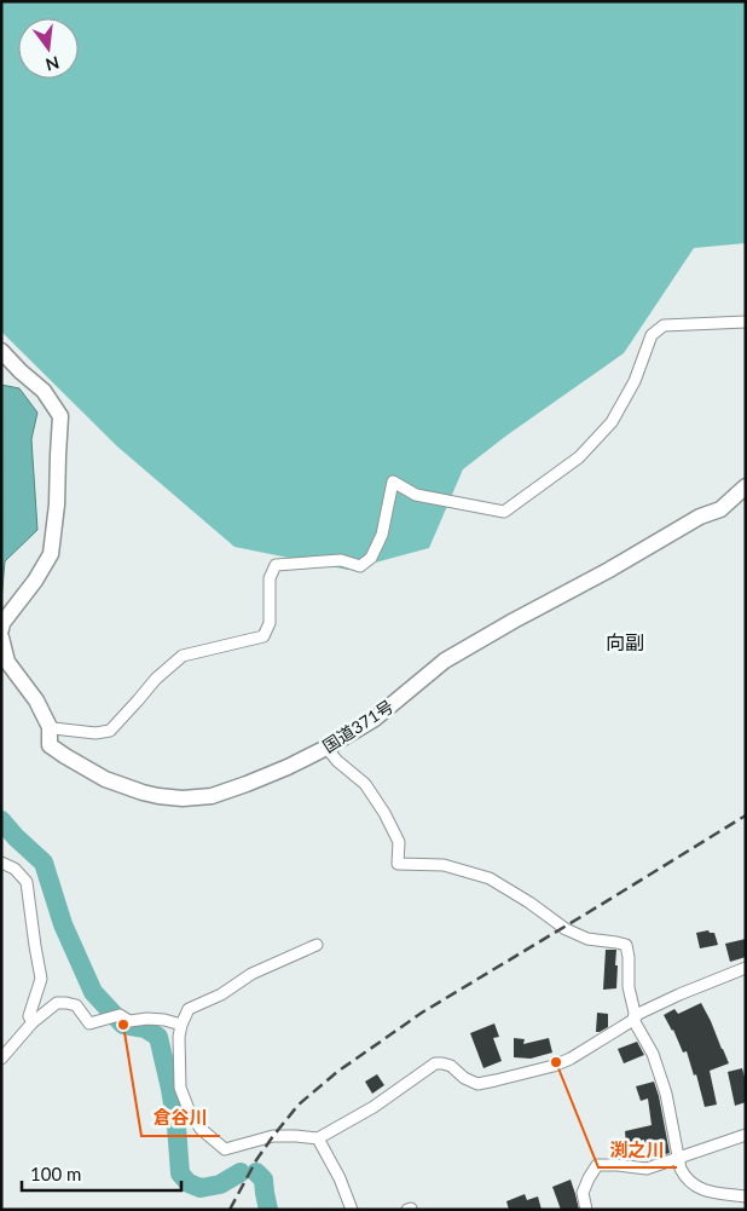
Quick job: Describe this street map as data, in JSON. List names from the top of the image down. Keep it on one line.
{"streets":{"highway":["国道371号"]},"districts":["向副"],"places":["倉谷川","渕之川"],"scale_bar":"100 m","north":"bottom"}
